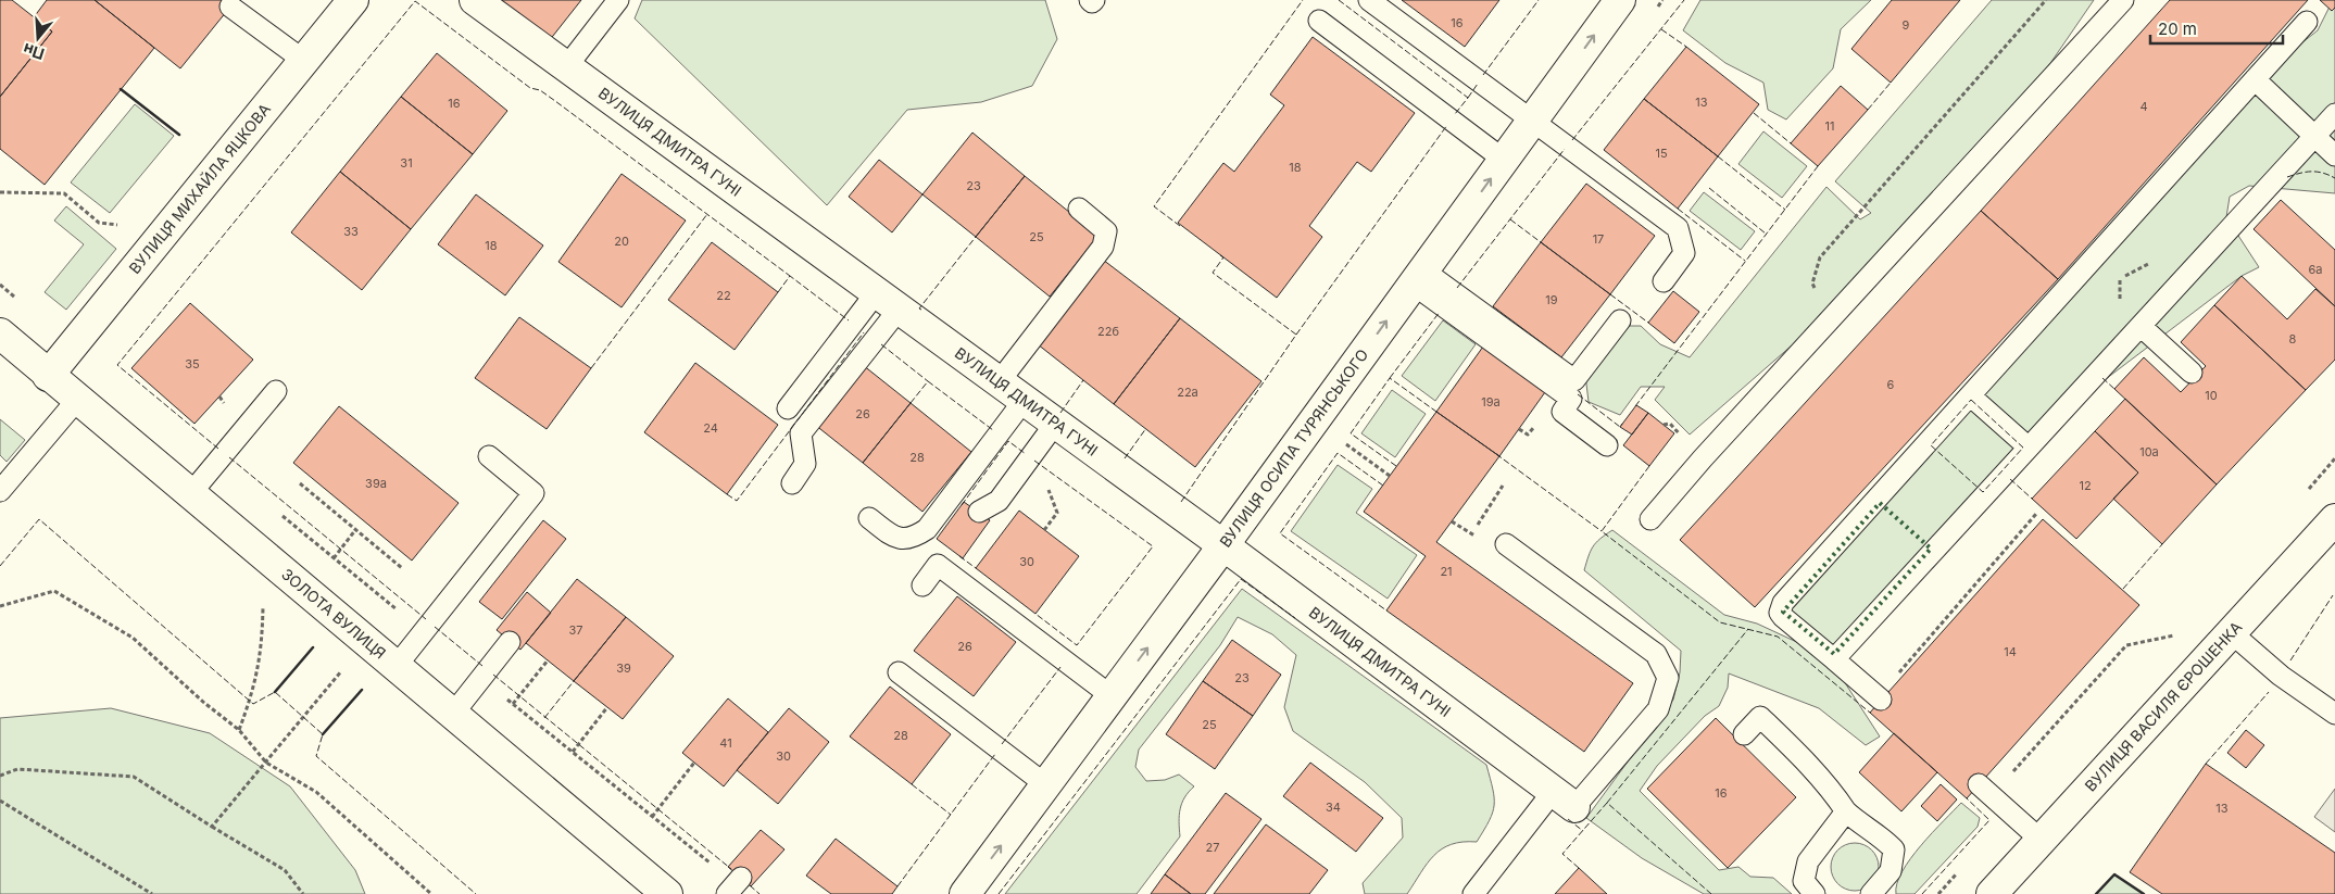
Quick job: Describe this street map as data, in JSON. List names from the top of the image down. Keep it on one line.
{"streets":{"street":["ВУЛИЦЯ ДМИТРА ГУНІ","ВУЛИЦЯ МИХАЙЛА ЯЦКОВА","ВУЛИЦЯ ОСИПА ТУРЯНСЬКОГО","ЗОЛОТА ВУЛИЦЯ","ВУЛИЦЯ ВАСИЛЯ ЄРОШЕНКА"]},"crossings":[["ВУЛИЦЯ ДМИТРА ГУНІ","ВУЛИЦЯ ОСИПА ТУРЯНСЬКОГО"],["ВУЛИЦЯ МИХАЙЛА ЯЦКОВА","ЗОЛОТА ВУЛИЦЯ"]],"one_way":["ВУЛИЦЯ ОСИПА ТУРЯНСЬКОГО"],"house_numbers":["16","9","13","16","4","11","15","31","18","23","33","25","17","20","18","6а","22","19","22б","8","35","6","22а","10","19а","26","24","10а","28","39а","12","30","21","37","26","14","39","23","25","28","41","30","16","34","13","27"],"scale_bar":"20 m","north":"bottom"}
